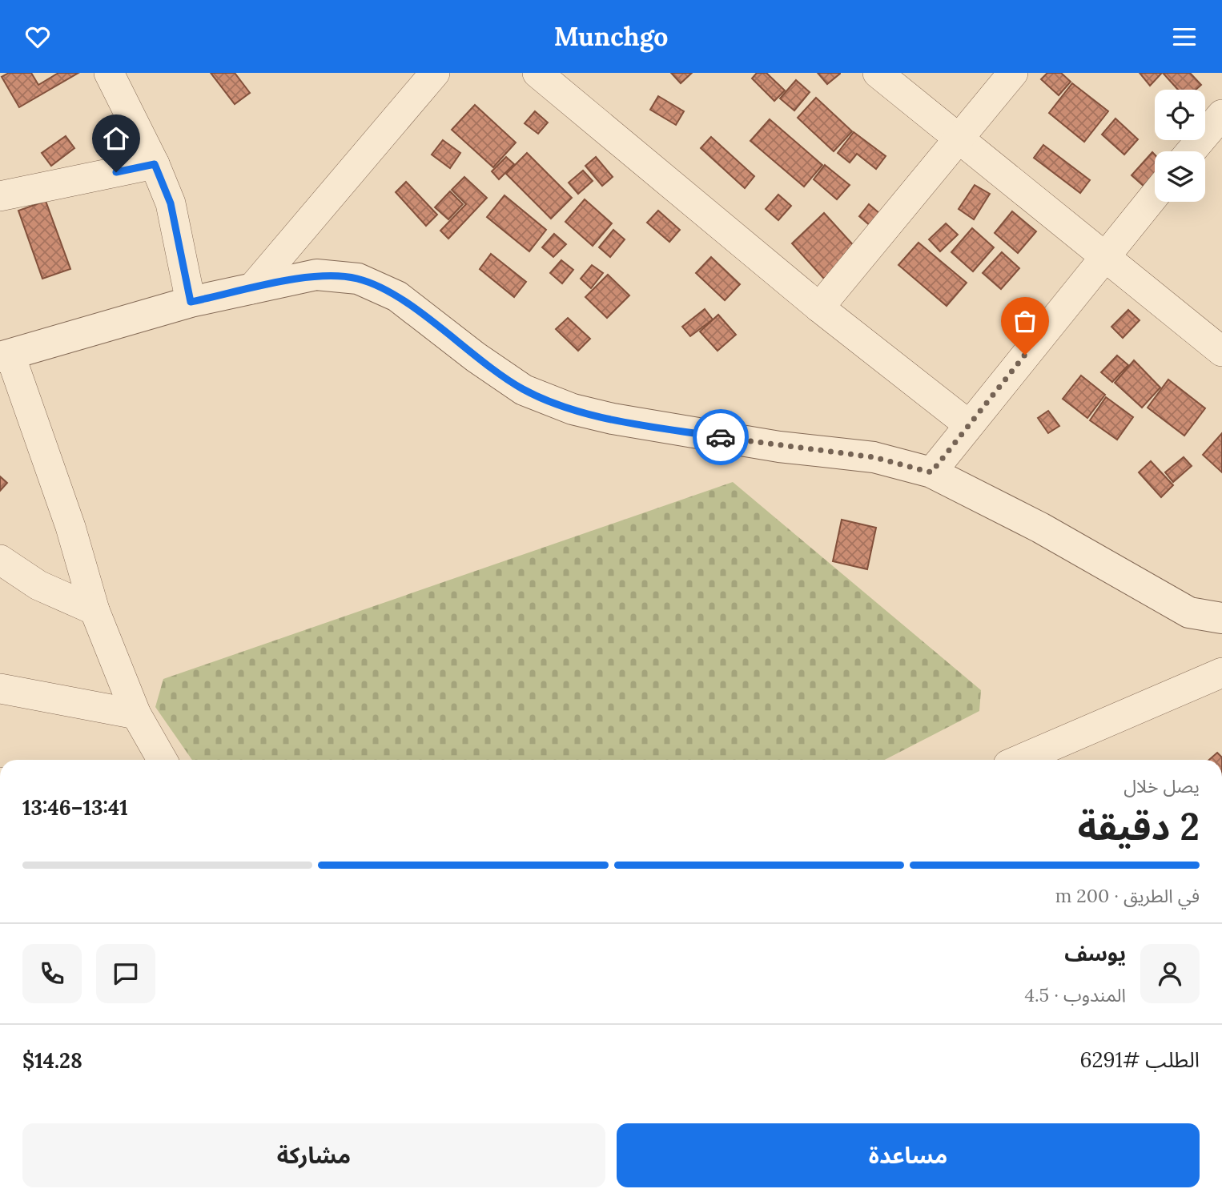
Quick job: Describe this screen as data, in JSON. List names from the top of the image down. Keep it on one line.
{"page":{"header":"Munchgo","heading":["2 دقيقة","يصل خلال","13:41–13:46"],"panel":["يوسف","المندوب · 4.5","الطلب #6291","$14.28"],"bar":"في الطريق · 200 m","buttons":["مساعدة","مشاركة"]}}
